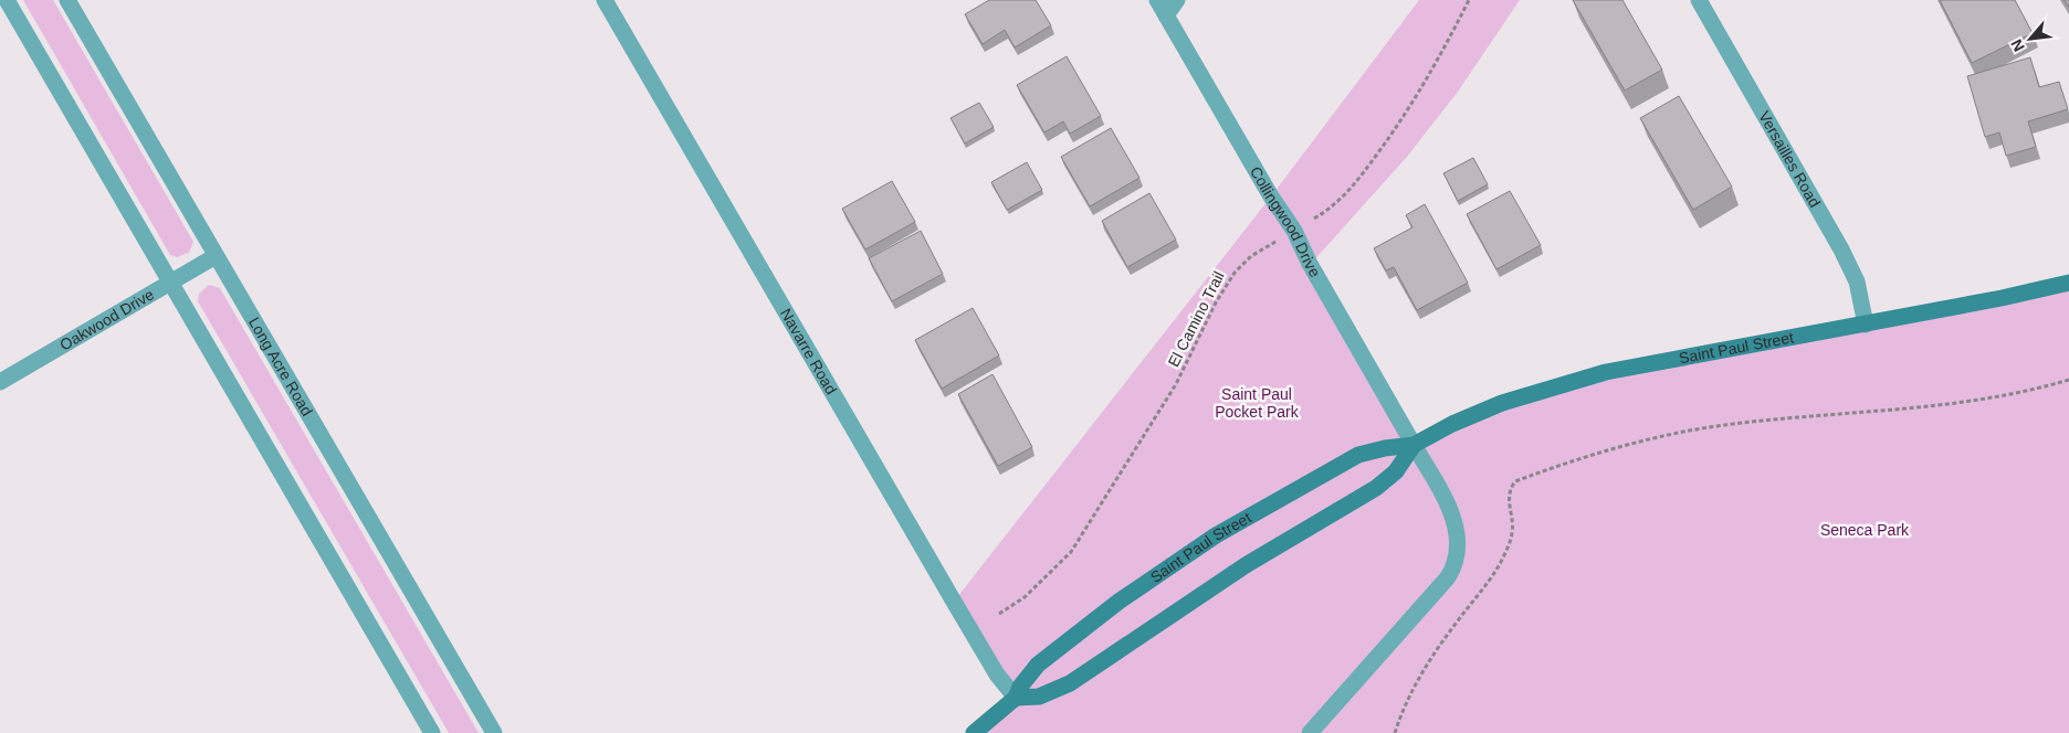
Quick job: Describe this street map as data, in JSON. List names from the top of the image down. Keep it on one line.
{"streets":{"main road":["Saint Paul Street"],"street":["Versailles Road","Collingwood Drive","Oakwood Drive","Navarre Road","Long Acre Road"],"path":["El Camino Trail"]},"crossings":[["Versailles Road","Saint Paul Street"],["Collingwood Drive","El Camino Trail"],["Collingwood Drive","Saint Paul Street"],["Oakwood Drive","Long Acre Road"],["Saint Paul Street","Navarre Road"]],"parks":["Saint Paul Pocket Park","Seneca Park"],"north":"bottom left"}
